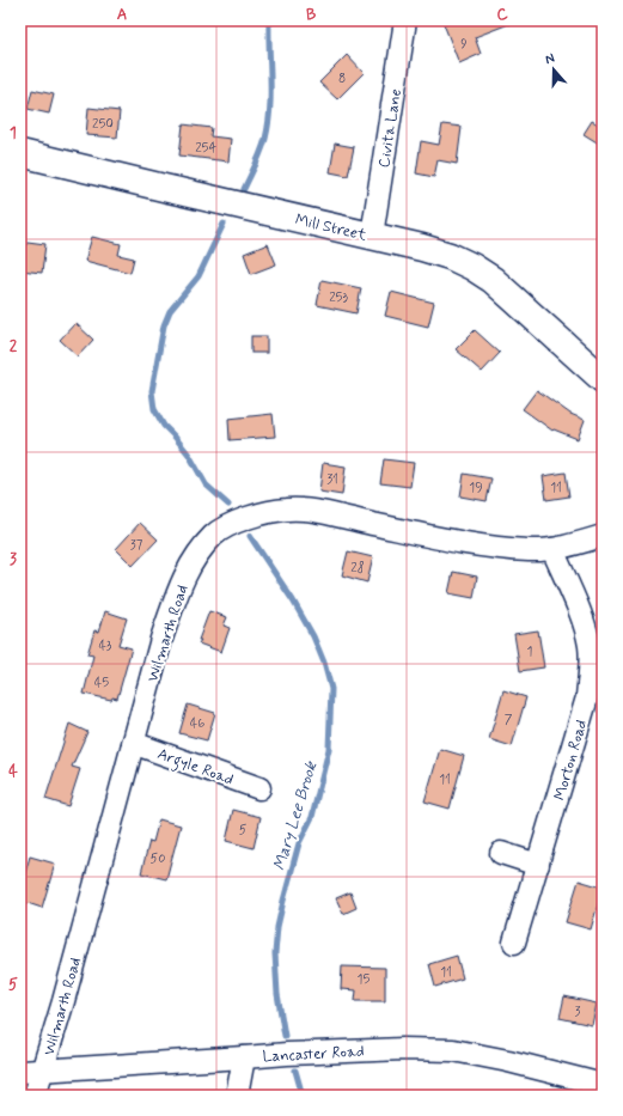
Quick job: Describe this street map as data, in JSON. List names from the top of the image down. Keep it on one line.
{"streets":{"street":["Civita Lane","Mill Street","Wilmarth Road","Morton Road","Argyle Road","Lancaster Road"]},"crossings":[["Civita Lane","Mill Street"],["Wilmarth Road","Morton Road"],["Wilmarth Road","Argyle Road"],["Wilmarth Road","Lancaster Road"]],"water":["Mary Lee Brook"],"house_numbers":["9","8","250","254","253","31","19","11","37","28","43","1","45","7","46","11","5","50","11","15","3"],"north":"top","grid":{"columns":["A","B","C"],"rows":["1","2","3","4","5"]}}
